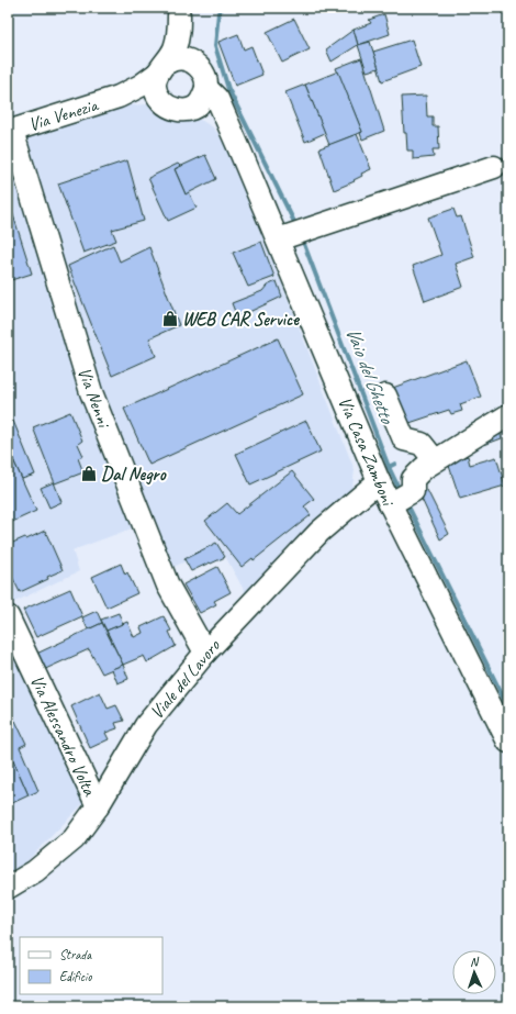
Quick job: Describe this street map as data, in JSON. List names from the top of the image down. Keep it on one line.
{"streets":{"street":["Via Venezia","Via Nenni","Via Casa Zamboni","Viale del Lavoro","Via Alessandro Volta"]},"crossings":[["Via Venezia","Via Nenni"],["Via Venezia","Via Casa Zamboni"],["Via Nenni","Viale del Lavoro"],["Via Casa Zamboni","Viale del Lavoro"],["Viale del Lavoro","Via Alessandro Volta"]],"water":["Vaio del Ghetto"],"places":{"shop":["WEB CAR Service","Dal Negro"]},"legend":["Strada","Edificio"],"north":"top"}
